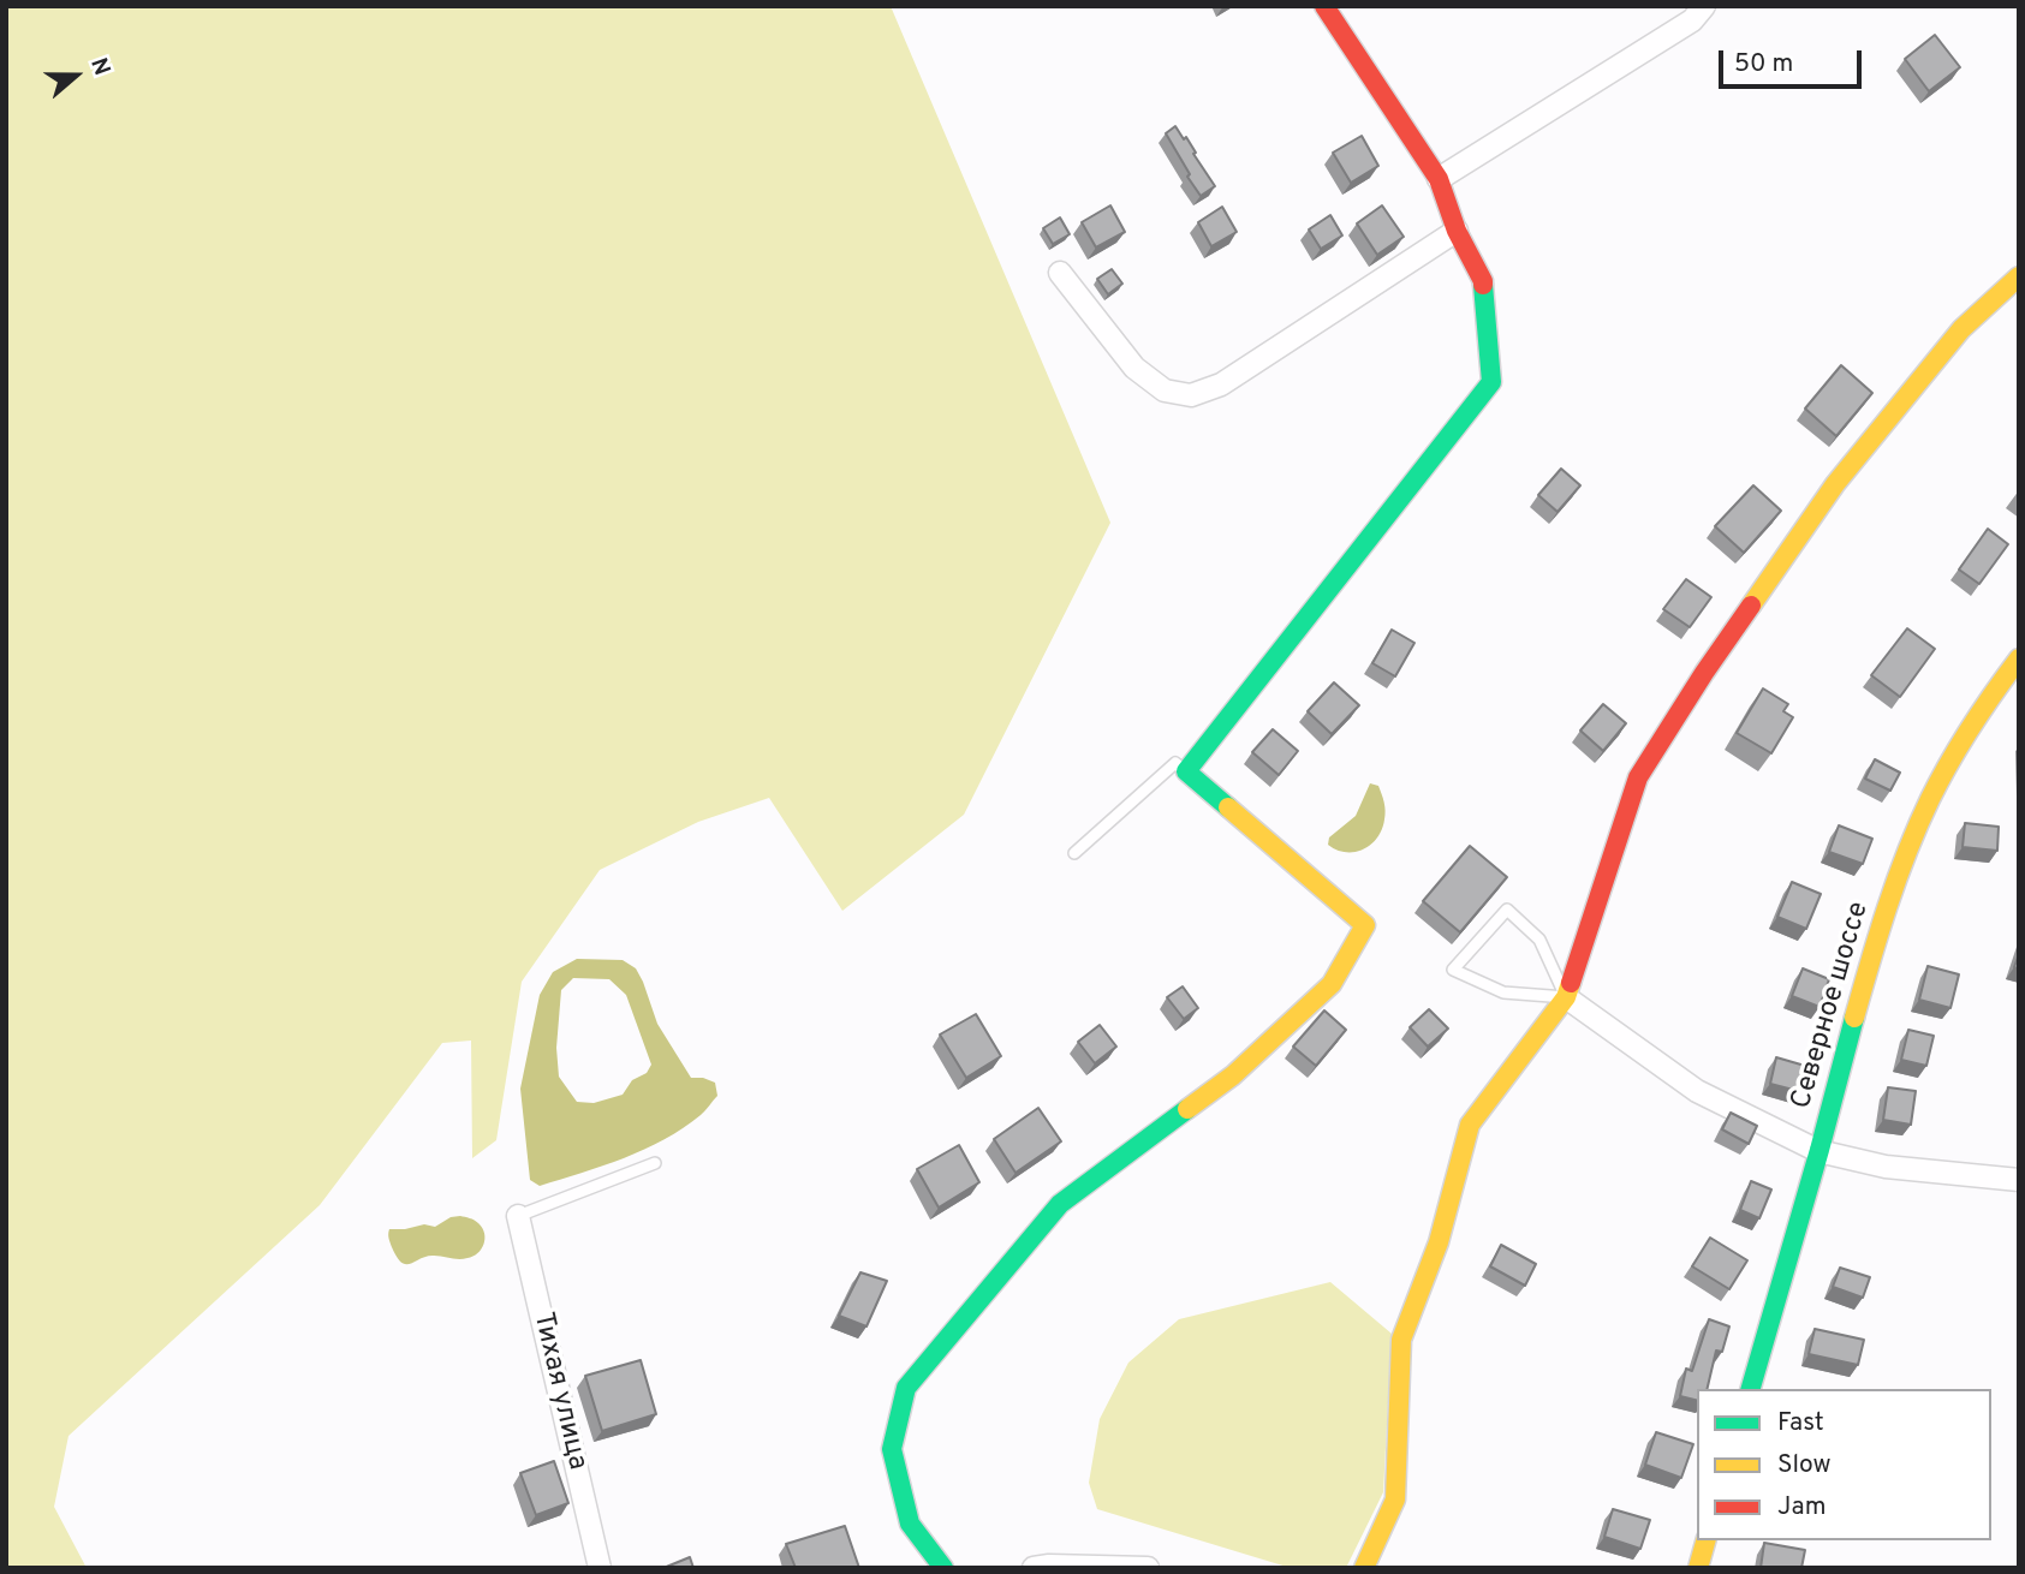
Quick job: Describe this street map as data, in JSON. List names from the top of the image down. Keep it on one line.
{"streets":{"street":["Северное шоссе","Тихая улица"]},"legend":["Fast","Slow","Jam"],"scale_bar":"50 m","north":"right"}
